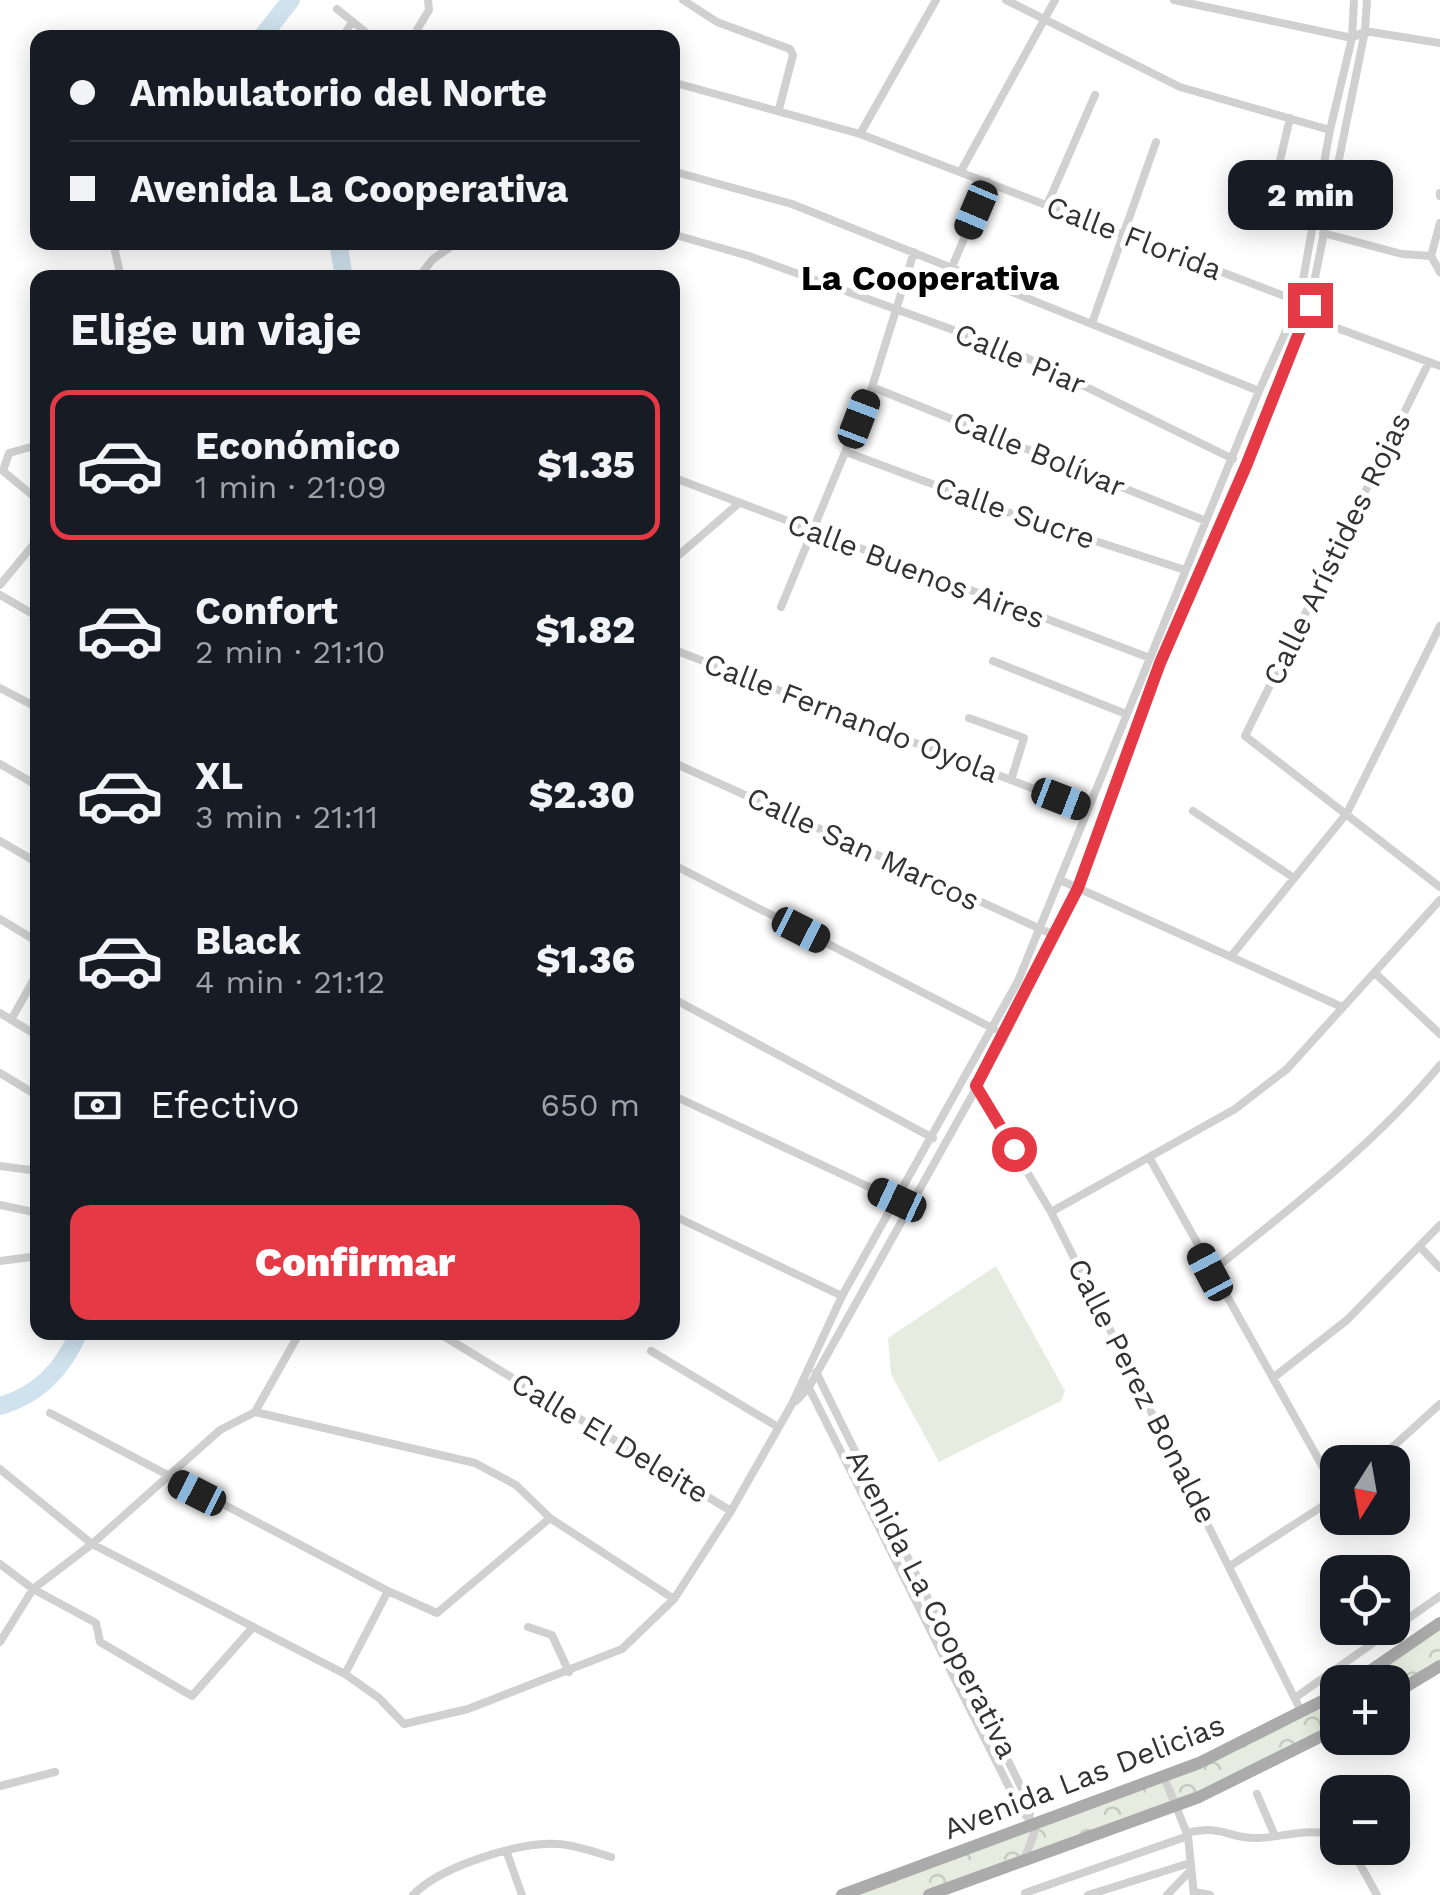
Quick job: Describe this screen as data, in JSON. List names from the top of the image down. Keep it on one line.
{"streets":{"main road":["Avenida Las Delicias"],"street":["Calle Florida","Calle Piar","Calle Bolívar","Calle Sucre","Calle Arístides Rojas","Calle Buenos Aires","Calle Fernando Oyola","Calle San Marcos","Calle Perez Bonalde","Calle El Deleite","Avenida La Cooperativa"]},"crossings":[["Calle Perez Bonalde","Avenida Las Delicias"],["Avenida La Cooperativa","Avenida Las Delicias"]],"districts":["La Cooperativa"],"north":"bottom","page":{"banner":["Ambulatorio del Norte","Avenida La Cooperativa"],"bubble":"2 min","heading":"Elige un viaje","list":[{"name":"Económico","note":"1 min · 21:09","value":"$1.35"},{"name":"Confort","note":"2 min · 21:10","value":"$1.82"},{"name":"XL","note":"3 min · 21:11","value":"$2.30"},{"name":"Black","note":"4 min · 21:12","value":"$1.36"}],"pay":["Efectivo","650 m"],"buttons":"Confirmar","map_buttons":["+","−"]}}
